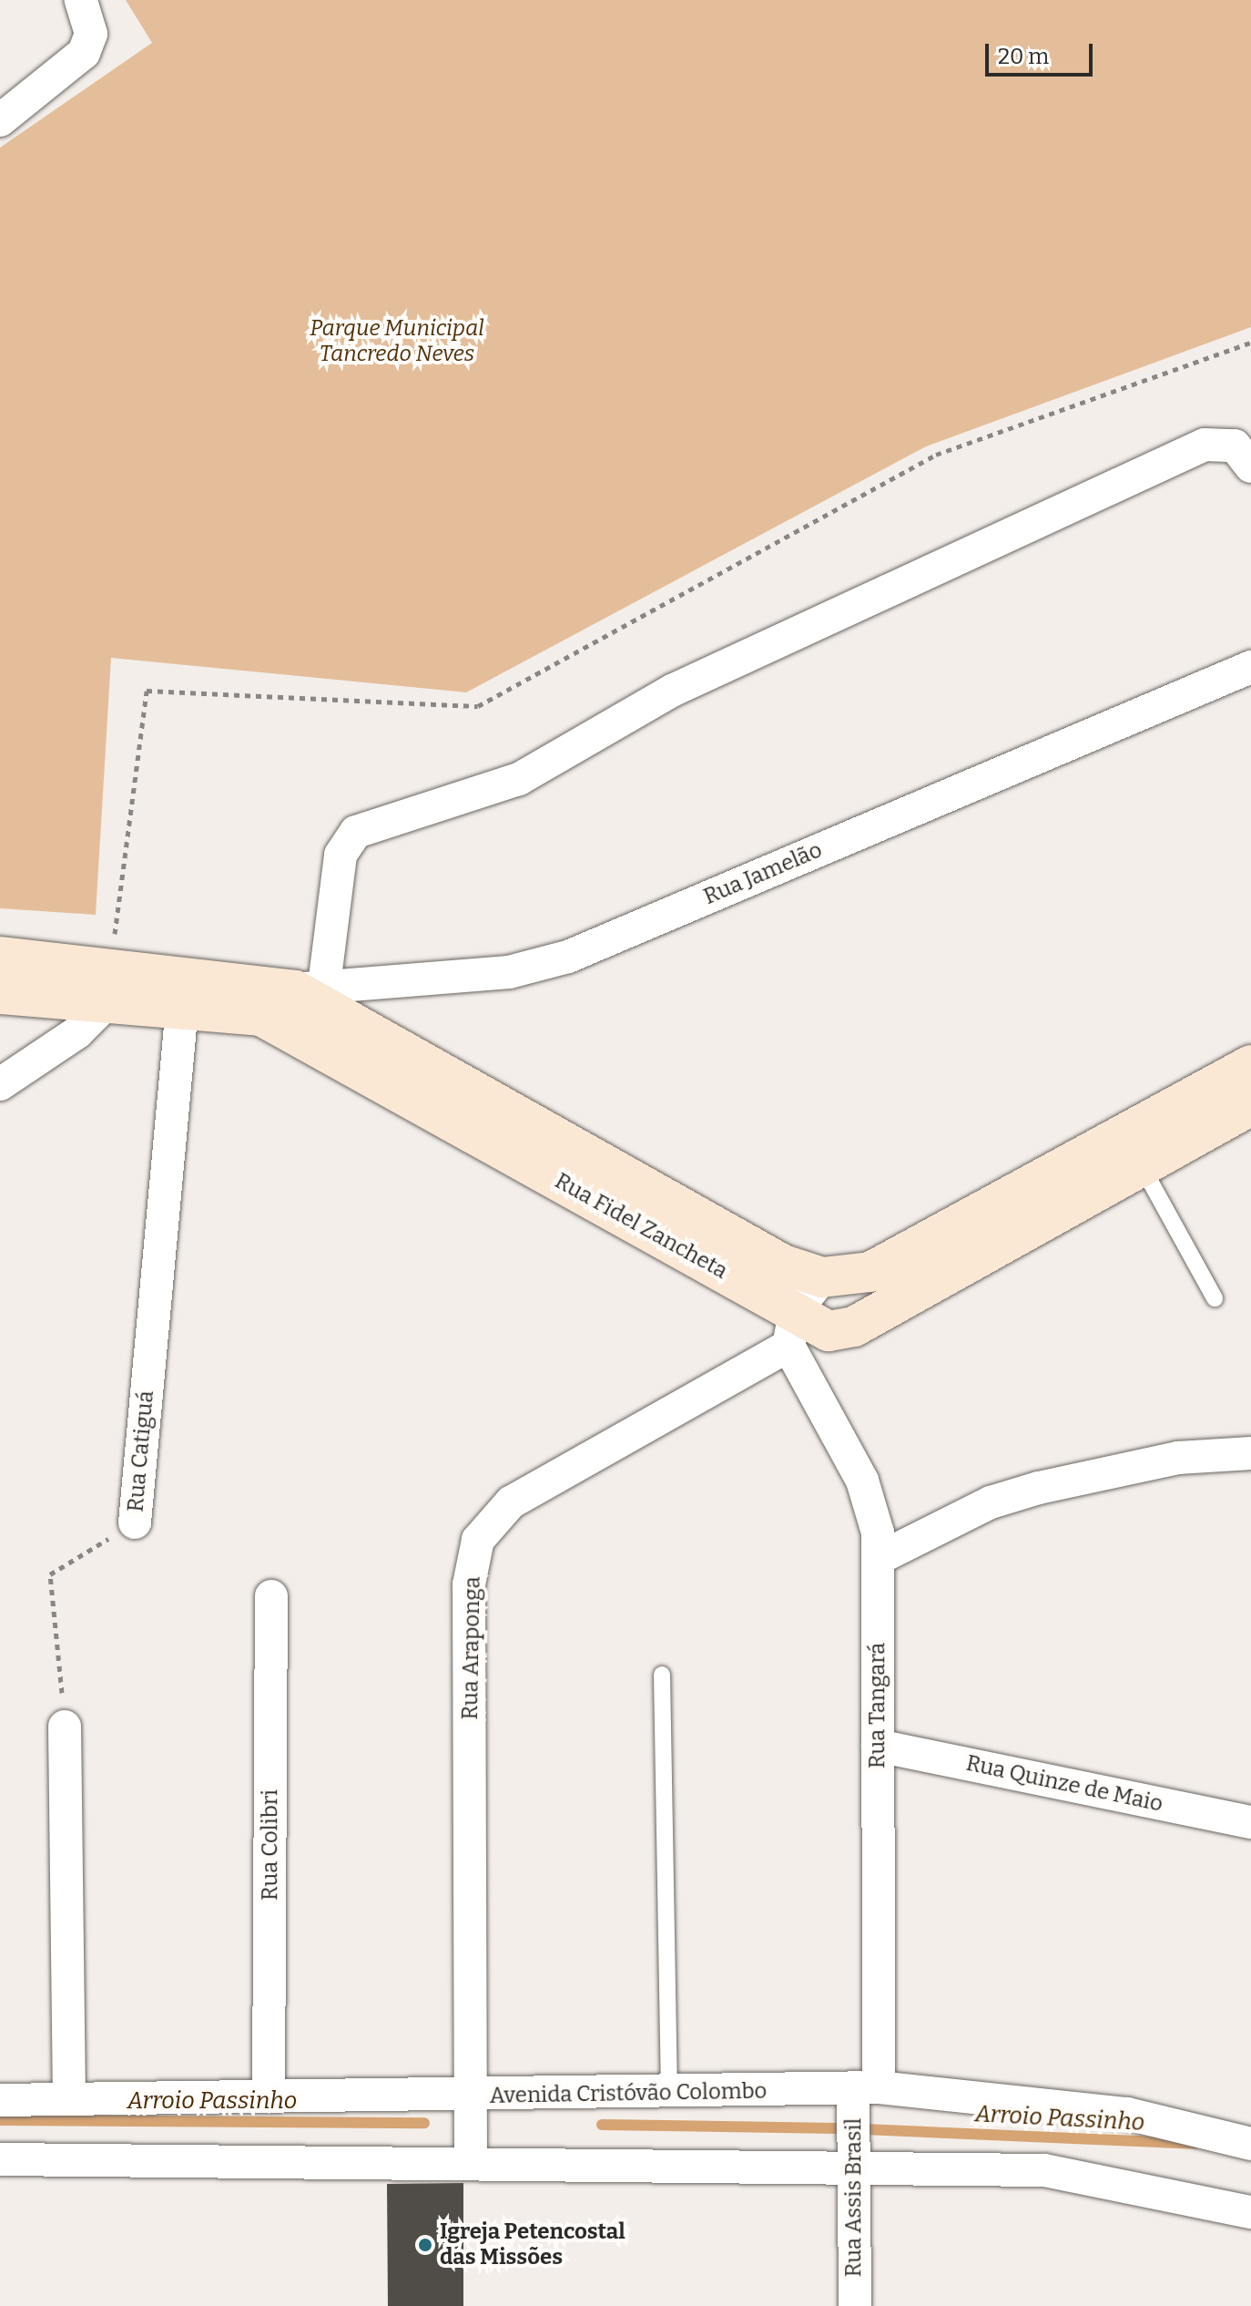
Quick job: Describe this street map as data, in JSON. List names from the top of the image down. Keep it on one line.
{"streets":{"street":["Rua Jamelão","Rua Fidel Zancheta","Rua Catiguá","Rua Araponga","Rua Tangará","Rua Quinze de Maio","Rua Colibri","Avenida Cristóvão Colombo","Rua Assis Brasil"]},"crossings":[["Rua Jamelão","Rua Fidel Zancheta"],["Rua Fidel Zancheta","Rua Catiguá"],["Rua Fidel Zancheta","Rua Araponga"],["Rua Fidel Zancheta","Rua Tangará"],["Rua Araponga","Rua Tangará"],["Rua Araponga","Avenida Cristóvão Colombo"],["Rua Tangará","Rua Quinze de Maio"],["Rua Tangará","Avenida Cristóvão Colombo"],["Rua Tangará","Rua Assis Brasil"],["Rua Colibri","Avenida Cristóvão Colombo"],["Avenida Cristóvão Colombo","Rua Assis Brasil"]],"water":["Arroio Passinho"],"parks":["Parque Municipal Tancredo Neves"],"places":["Igreja Petencostal das Missões"],"scale_bar":"20 m"}
